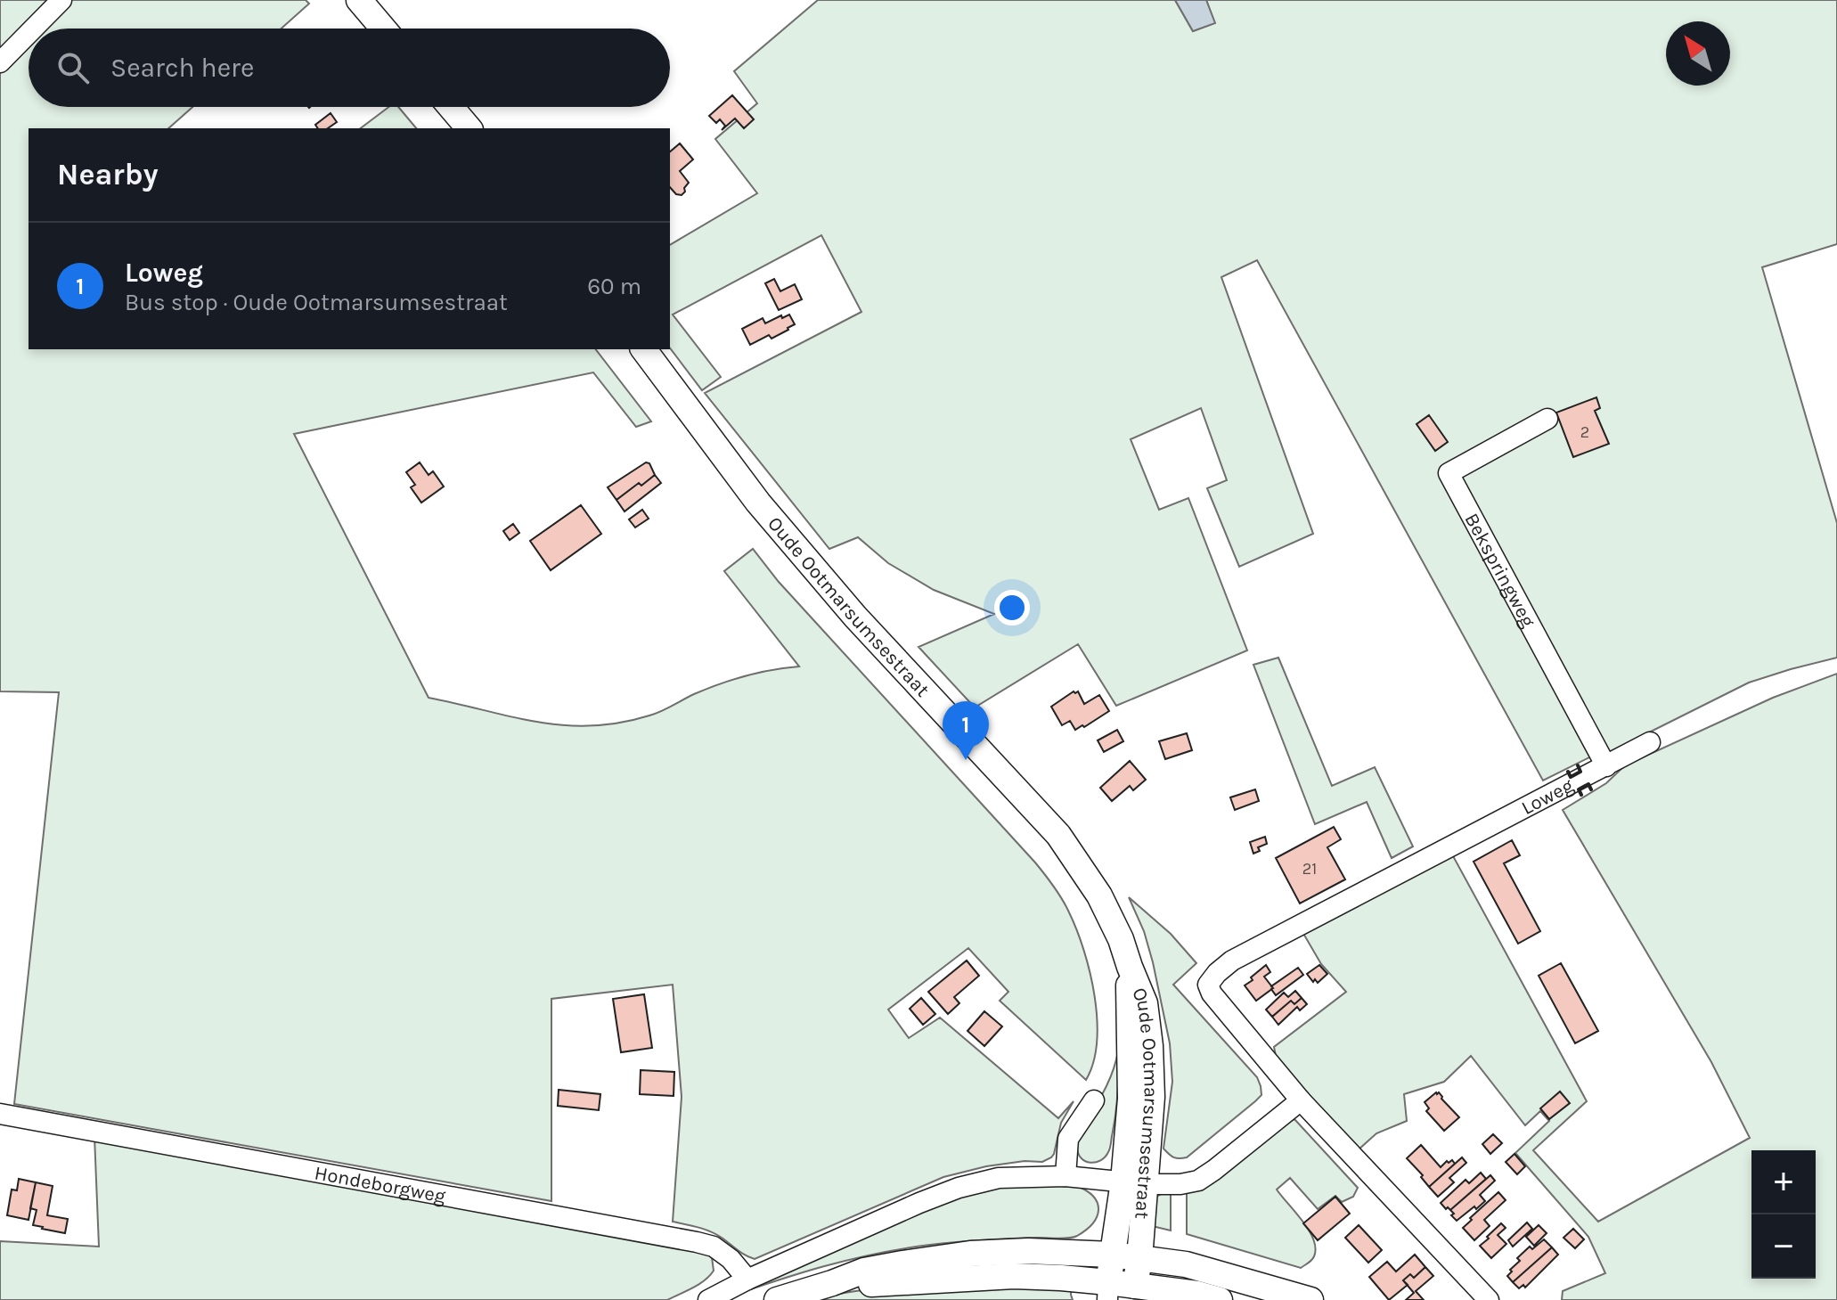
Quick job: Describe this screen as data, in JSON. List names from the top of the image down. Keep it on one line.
{"streets":{"main road":["Oude Ootmarsumsestraat"],"street":["Bekspringweg","Loweg","Hondeborgweg"]},"crossings":[["Bekspringweg","Loweg"]],"house_numbers":["2","21"],"north":"top left","page":{"search":"Search here","heading":"Nearby","list":[{"mark":"1","name":"Loweg","note":"Bus stop · Oude Ootmarsumsestraat","value":"60 m"}],"pins":"1","map_buttons":["+","−"]}}
